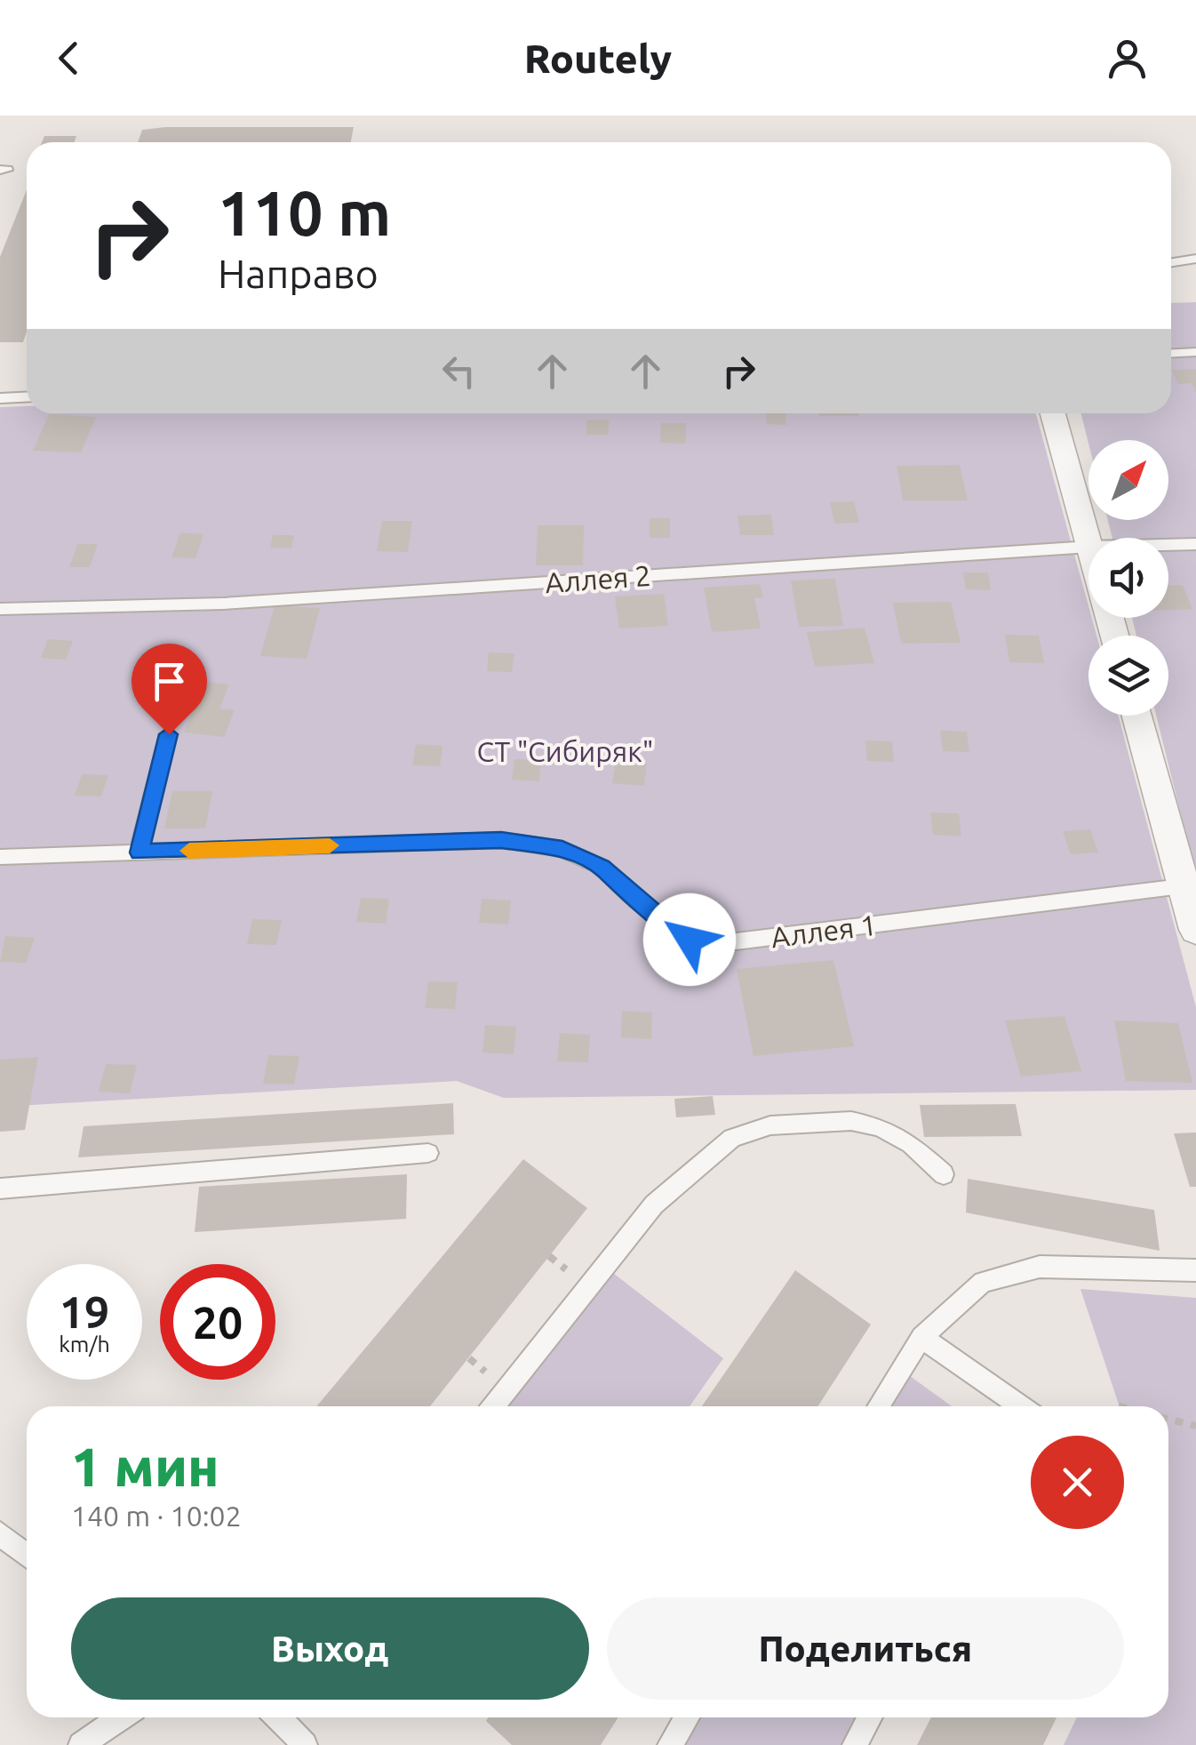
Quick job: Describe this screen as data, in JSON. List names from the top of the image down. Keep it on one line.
{"streets":{"lane":["Аллея 2","Аллея 1"]},"parks":["СТ \"Сибиряк\""],"north":"top right","page":{"header":"Routely","turn":["110 m","Направо"],"speed":"19 km/h","limit":"20","heading":["1 мин","140 m · 10:02"],"buttons":["Выход","Поделиться"]}}
